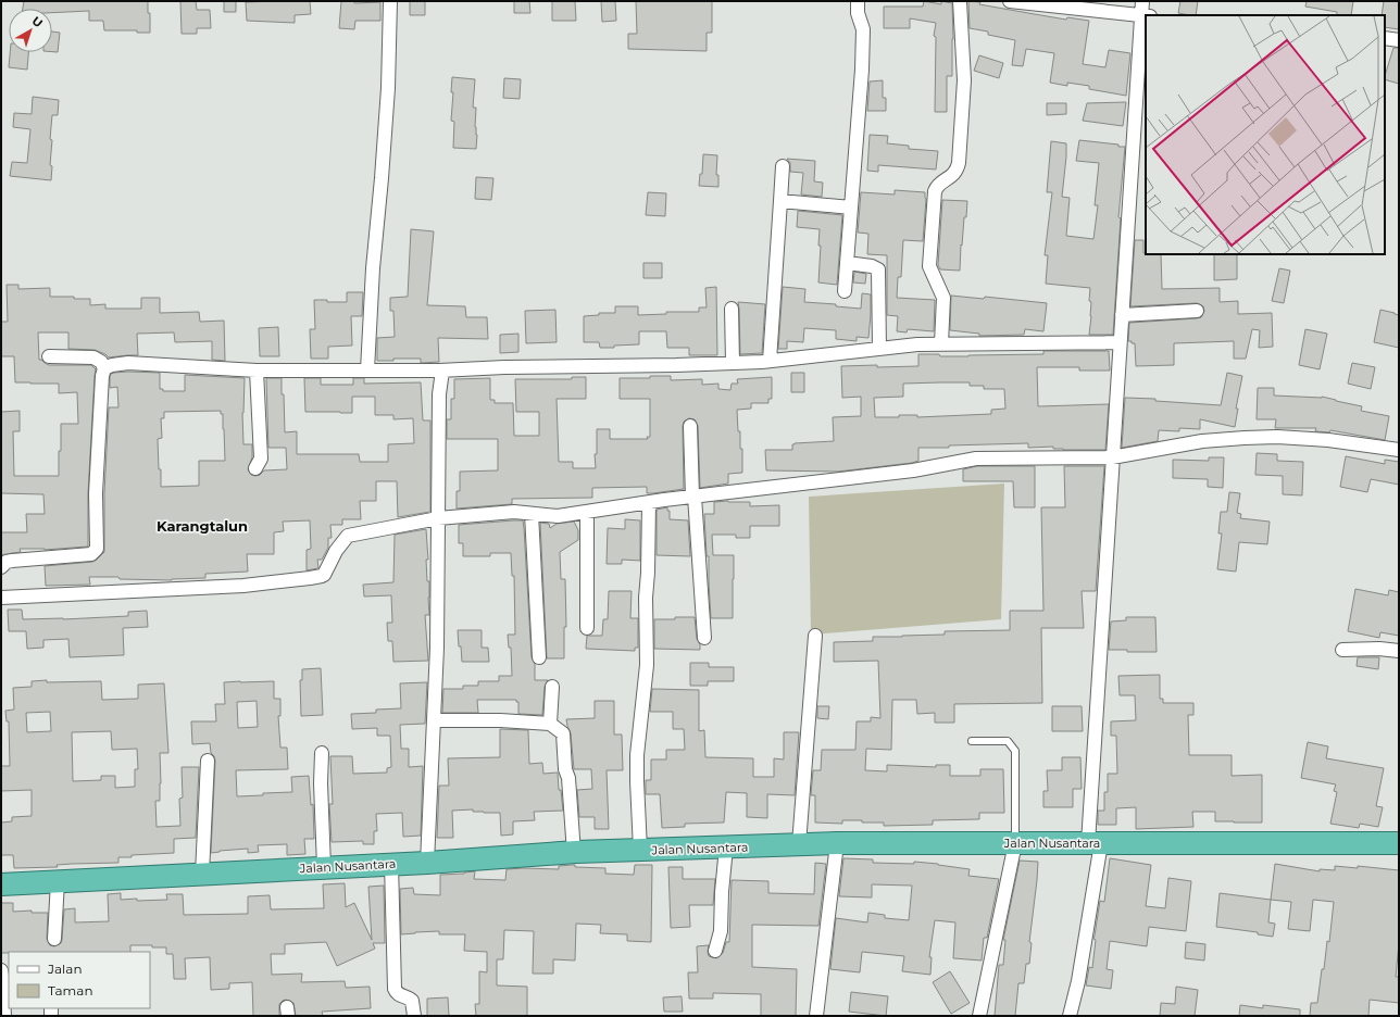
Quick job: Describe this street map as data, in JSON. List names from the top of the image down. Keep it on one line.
{"streets":{"highway":["Jalan Nusantara"]},"districts":["Karangtalun"],"legend":["Jalan","Taman"],"north":"top right"}
